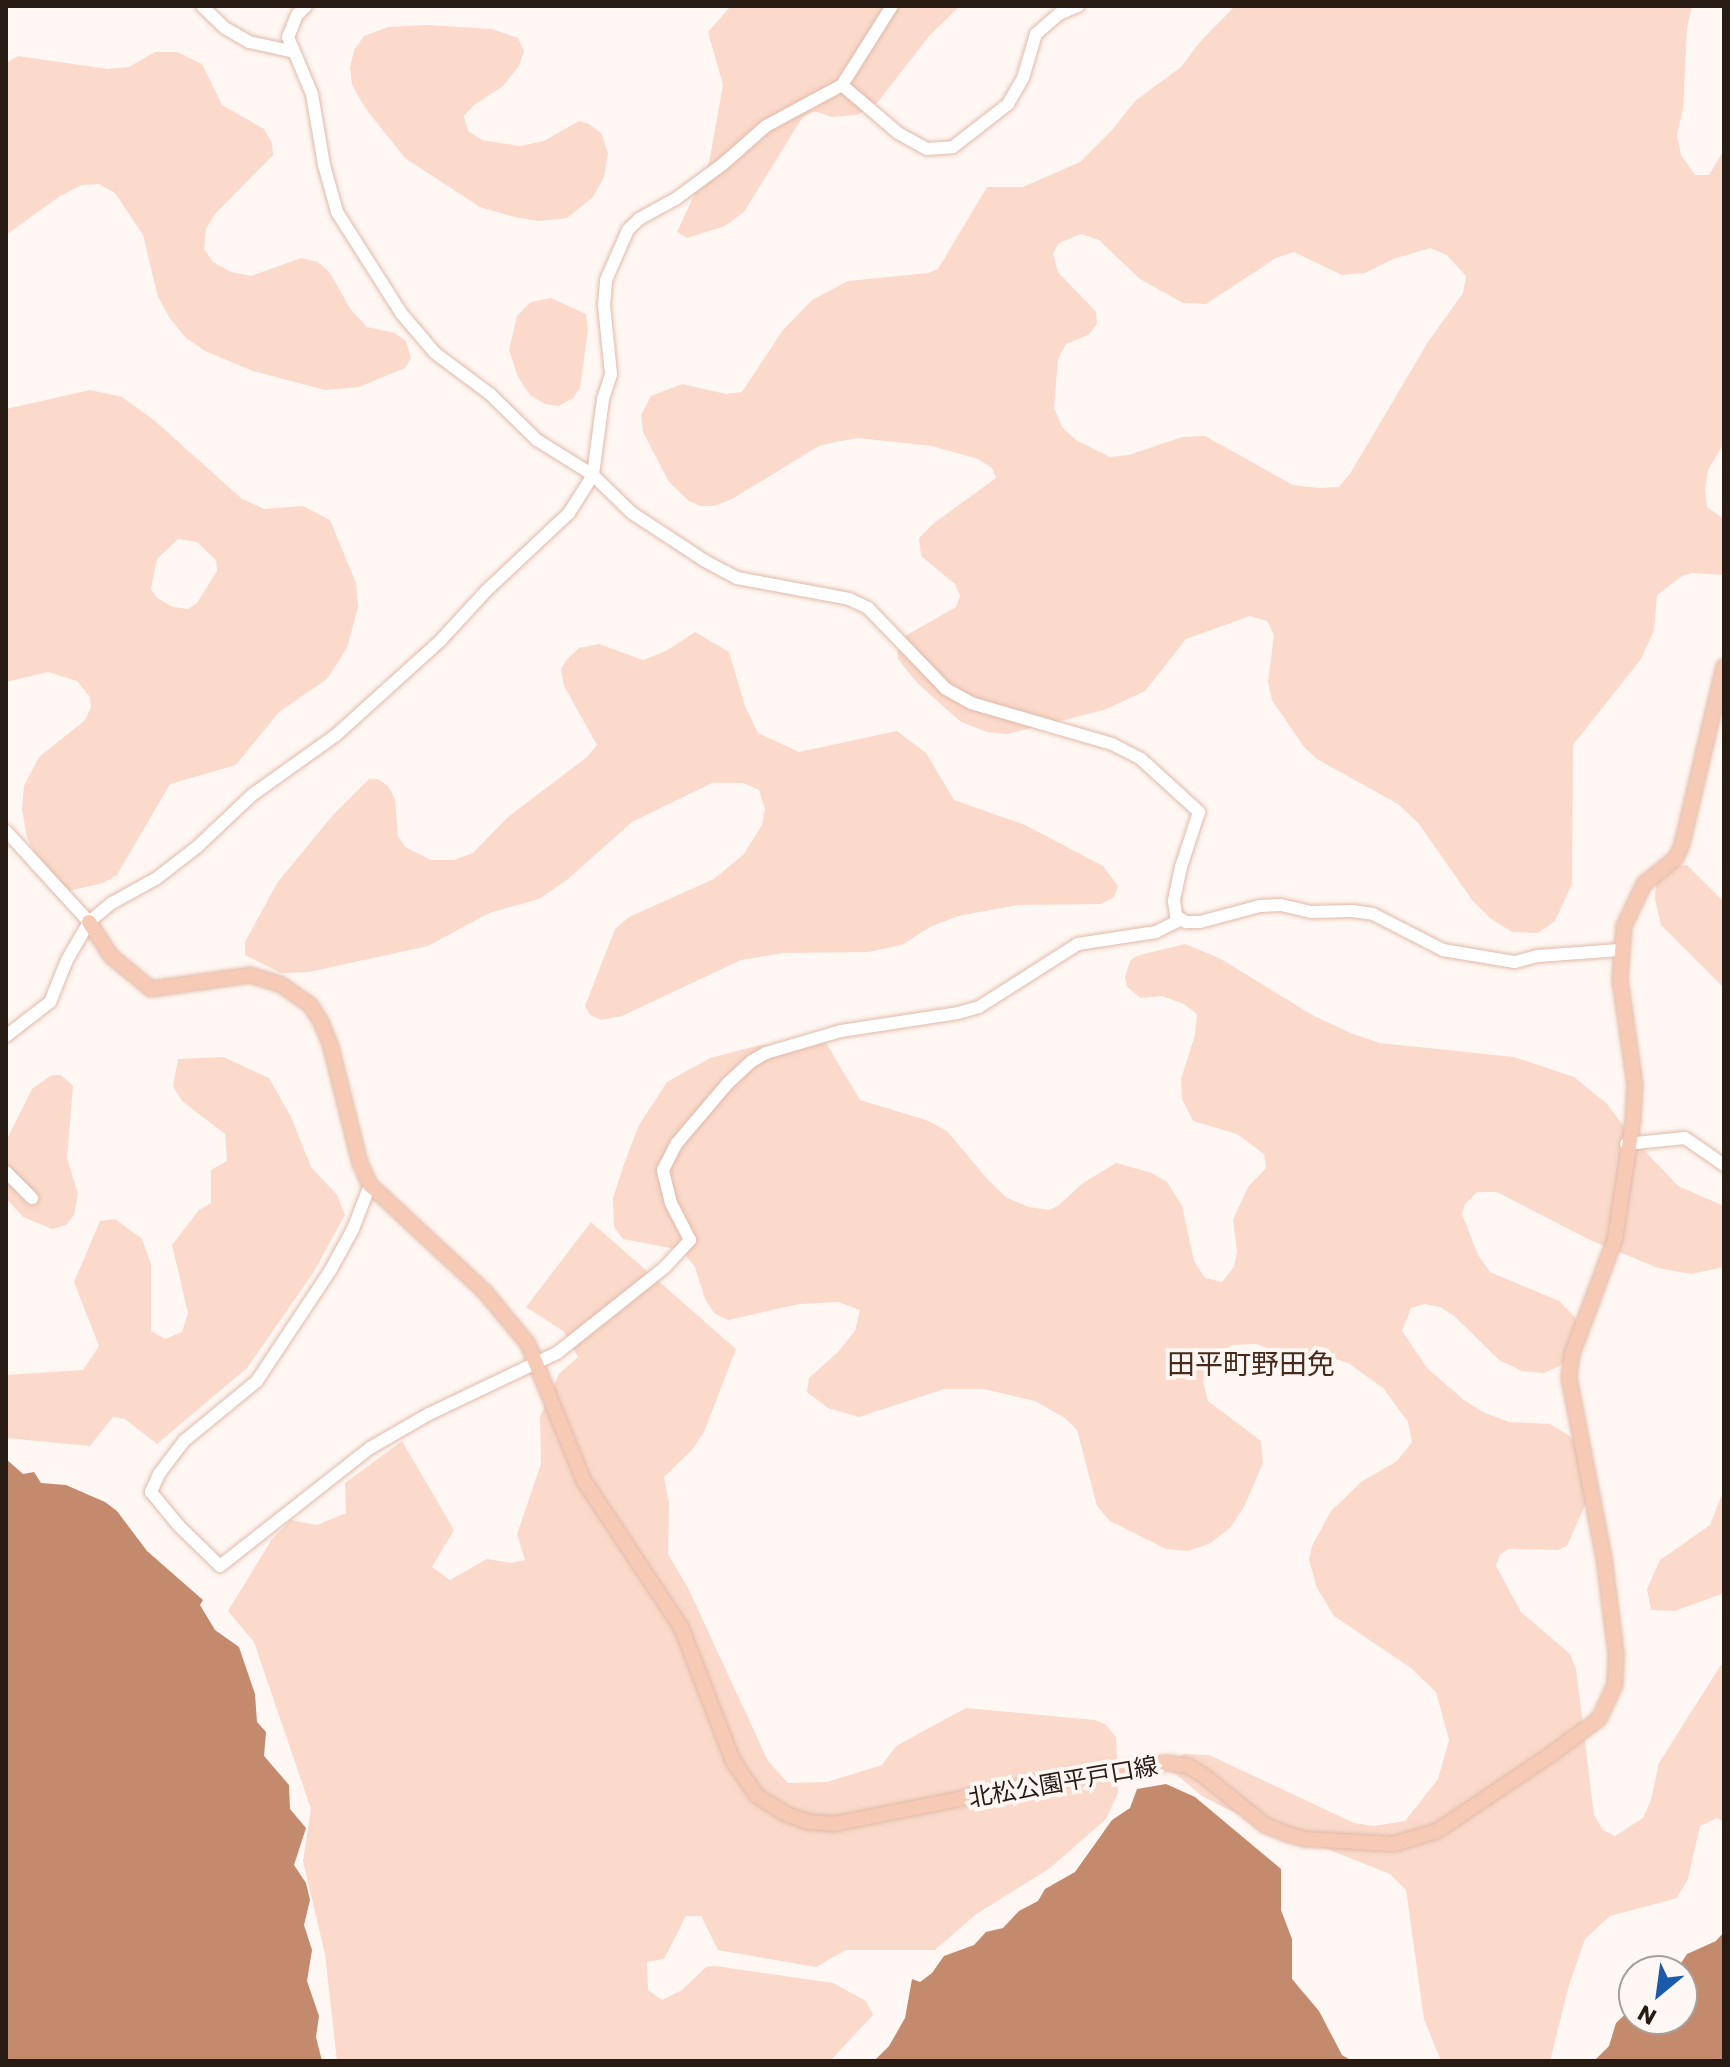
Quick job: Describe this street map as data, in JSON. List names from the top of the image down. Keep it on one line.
{"streets":{"main road":["北松公園平戸口線"]},"districts":["田平町野田免"],"north":"bottom left"}
